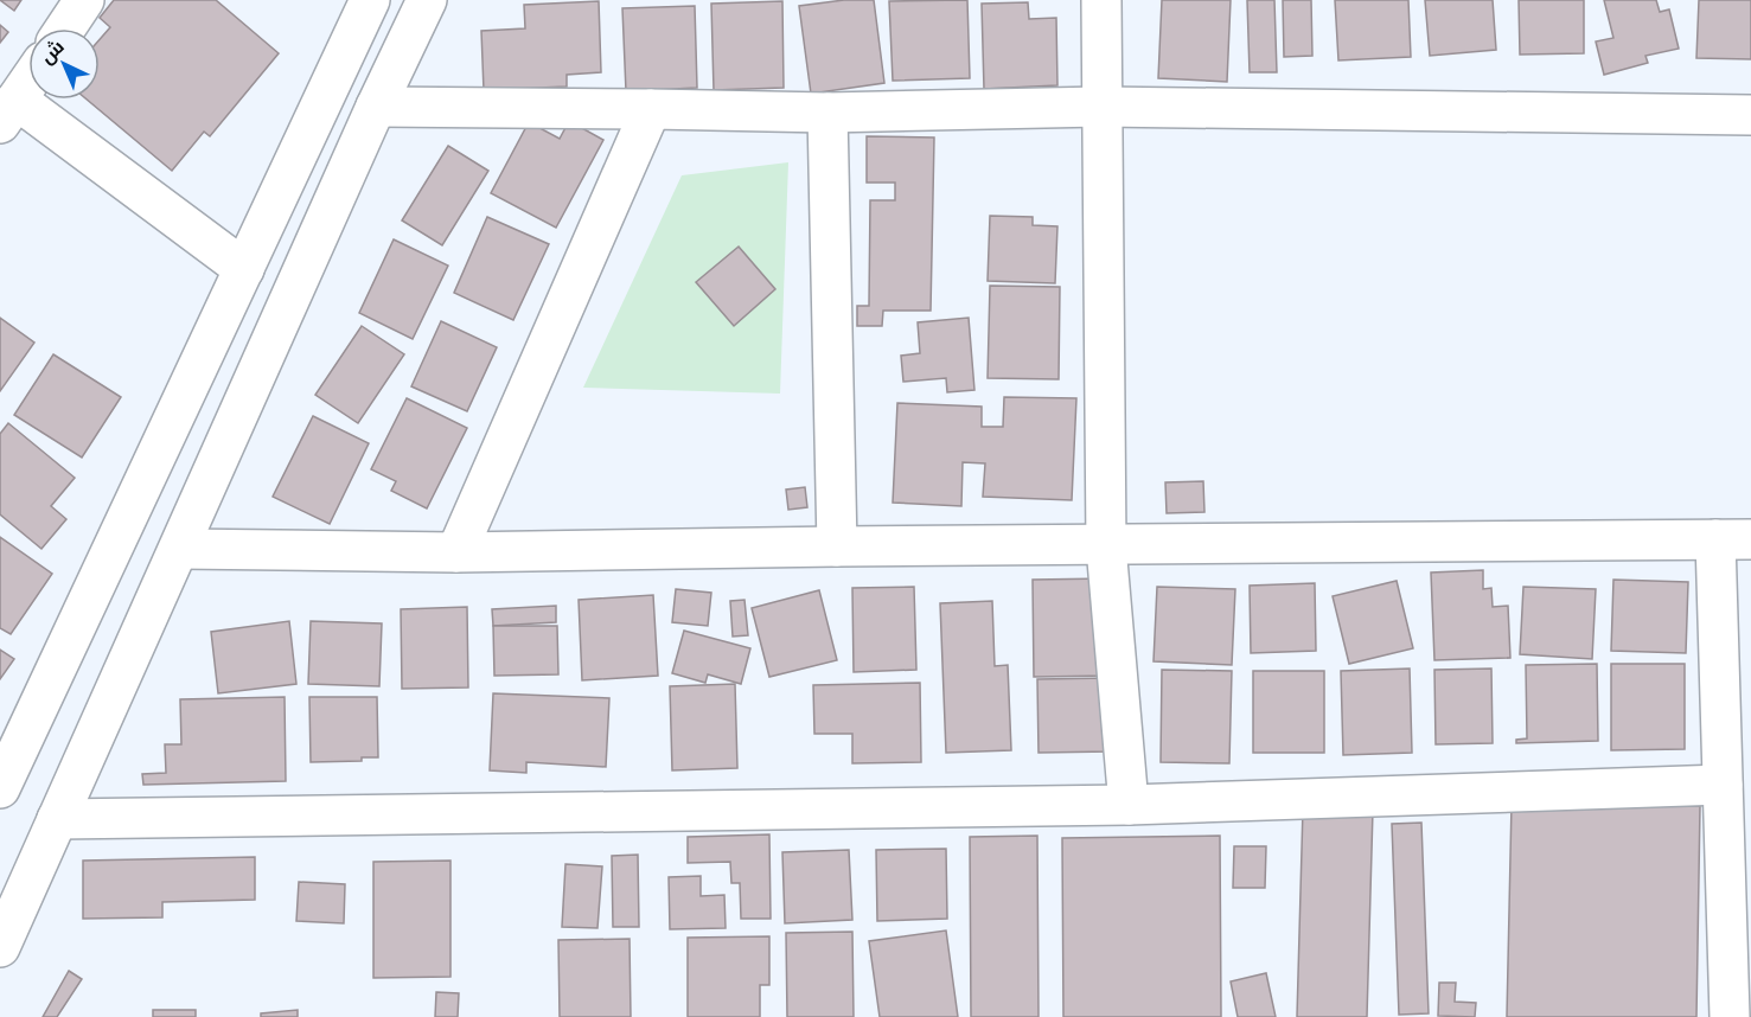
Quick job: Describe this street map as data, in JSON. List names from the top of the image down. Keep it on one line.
{"north":"top left"}
